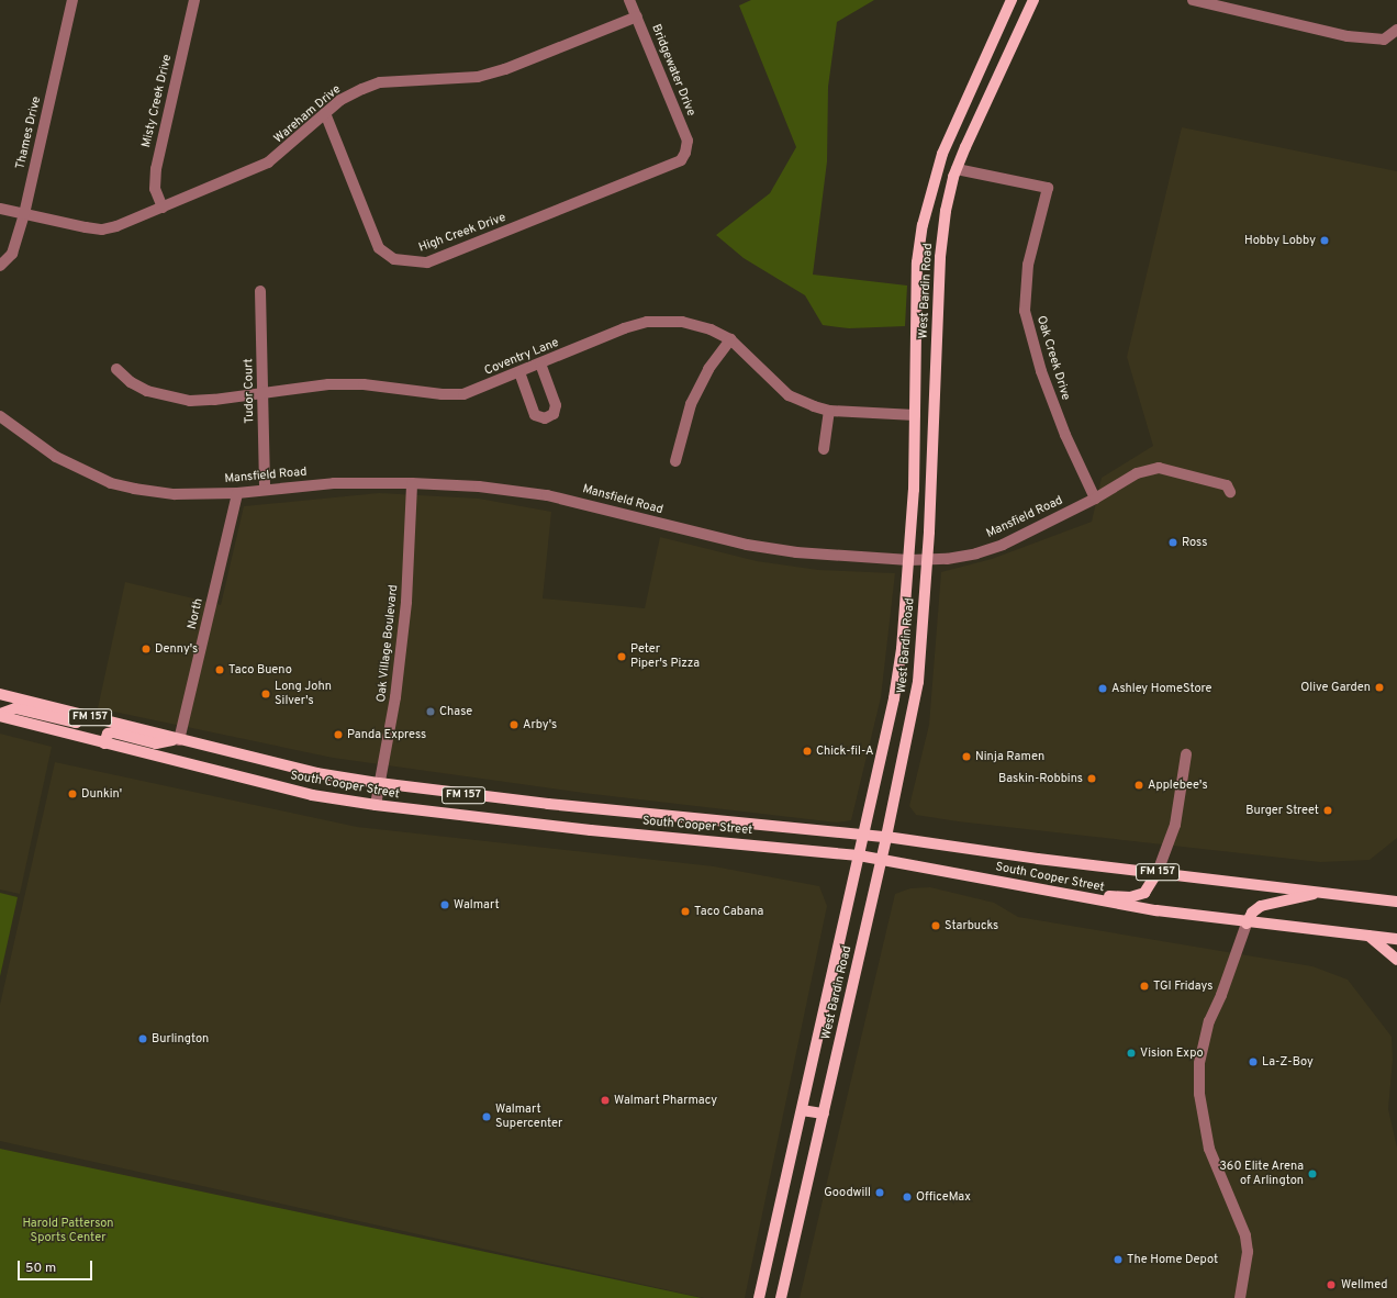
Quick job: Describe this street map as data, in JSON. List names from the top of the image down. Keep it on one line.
{"streets":{"main road":["West Bardin Road","FM 157","South Cooper Street"],"street":["Bridgewater Drive","Misty Creek Drive","Wareham Drive","Thames Drive","High Creek Drive","Coventry Lane","Oak Creek Drive","Tudor Court","Mansfield Road","North","Oak Village Boulevard"]},"crossings":[["Bridgewater Drive","Wareham Drive"],["Bridgewater Drive","High Creek Drive"],["Misty Creek Drive","Wareham Drive"],["Wareham Drive","Thames Drive"],["Wareham Drive","High Creek Drive"],["West Bardin Road","Coventry Lane"],["West Bardin Road","Oak Creek Drive"],["West Bardin Road","Mansfield Road"],["West Bardin Road","South Cooper Street"],["Coventry Lane","Tudor Court"],["Oak Creek Drive","Mansfield Road"],["Tudor Court","Mansfield Road"],["Mansfield Road","North"],["Mansfield Road","Oak Village Boulevard"],["North","South Cooper Street"],["Oak Village Boulevard","South Cooper Street"]],"parks":["Harold Patterson Sports Center"],"places":["Hobby Lobby","Ross","Denny's","Peter Piper's Pizza","Taco Bueno","Olive Garden","Ashley HomeStore","Long John Silver's","Chase","Arby's","Panda Express","Chick-fil-A","Ninja Ramen","Baskin-Robbins","Applebee's","Dunkin'","Burger Street","Walmart","Taco Cabana","Starbucks","TGI Fridays","Burlington","Vision Expo","La-Z-Boy","Walmart Pharmacy","Walmart Supercenter","360 Elite Arena of Arlington","Goodwill","OfficeMax","The Home Depot","Wellmed"],"scale_bar":"50 m"}
